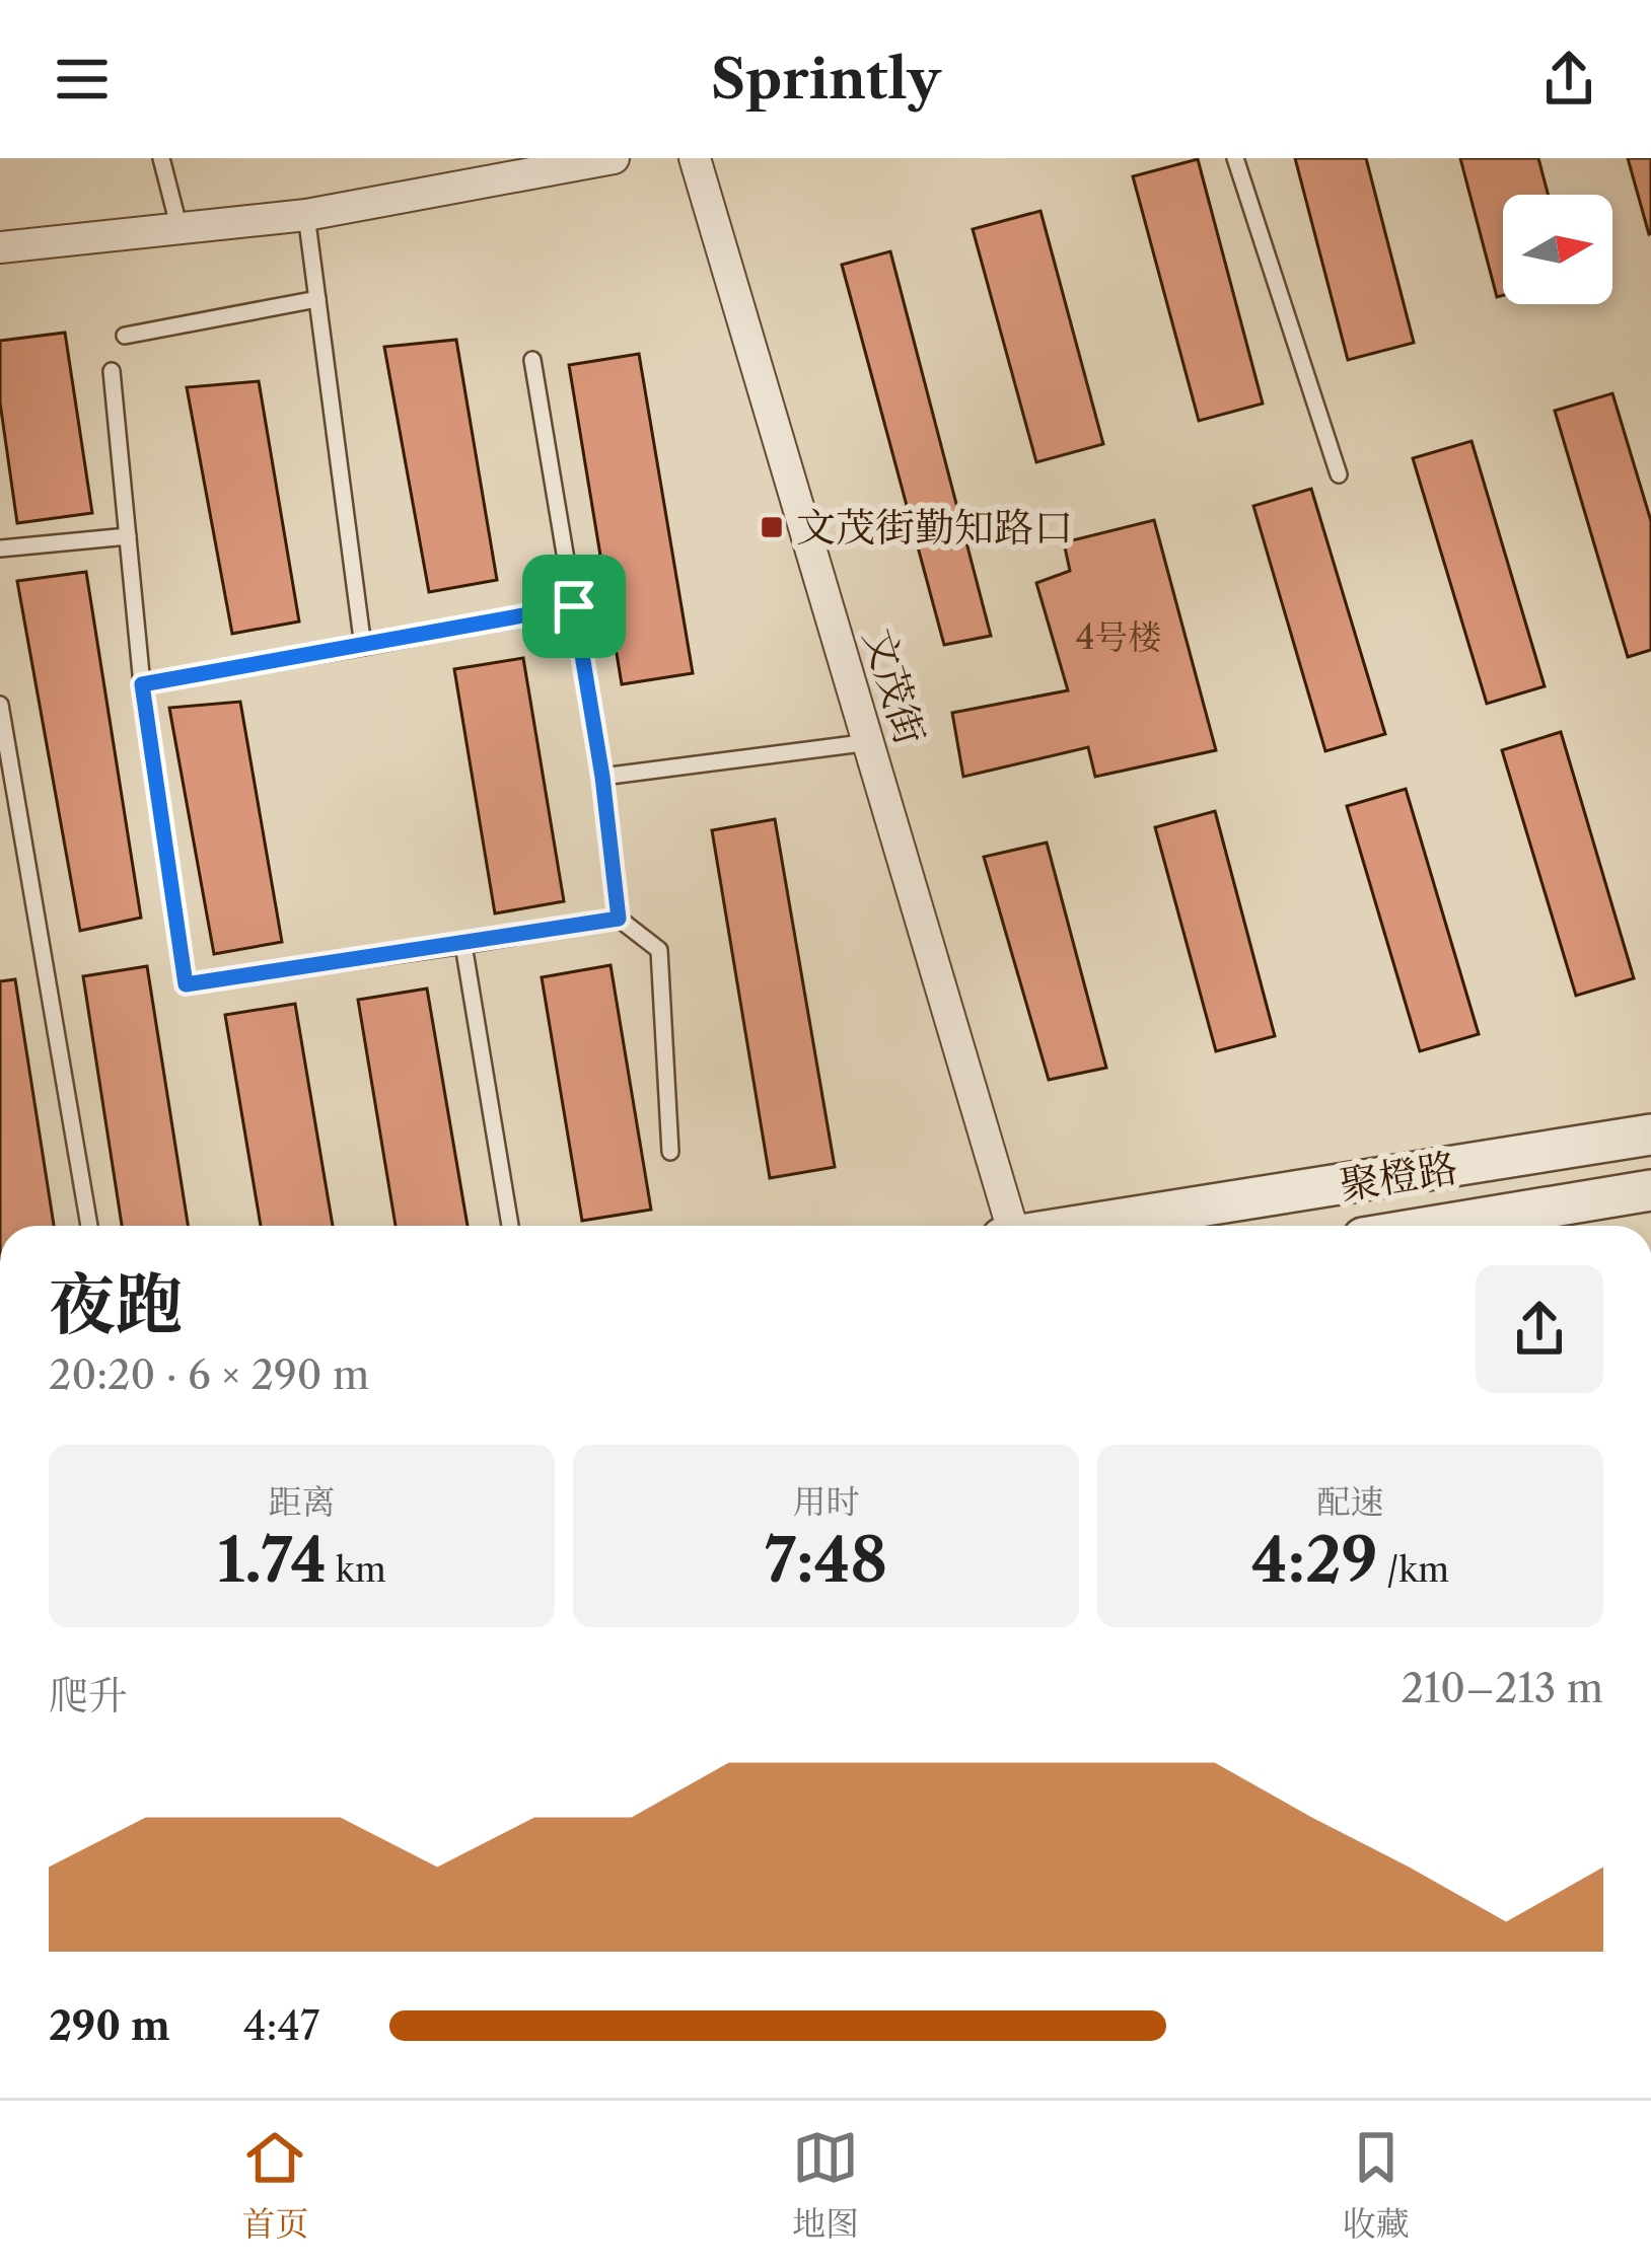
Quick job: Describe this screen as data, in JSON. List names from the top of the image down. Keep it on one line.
{"streets":{"street":["文茂街","聚橙路"]},"places":{"transit":["文茂街勤知路口"]},"house_numbers":["4号楼"],"north":"right","page":{"header":"Sprintly","heading":["夜跑","20:20 · 6 × 290 m"],"stats":[["距离","1.74 km"],["用时","7:48"],["配速","4:29 /km"]],"chart":["爬升","210–213 m"],"list":[{"name":"290 m","note":"4:47"}],"tabs":["首页","地图","收藏"]}}
